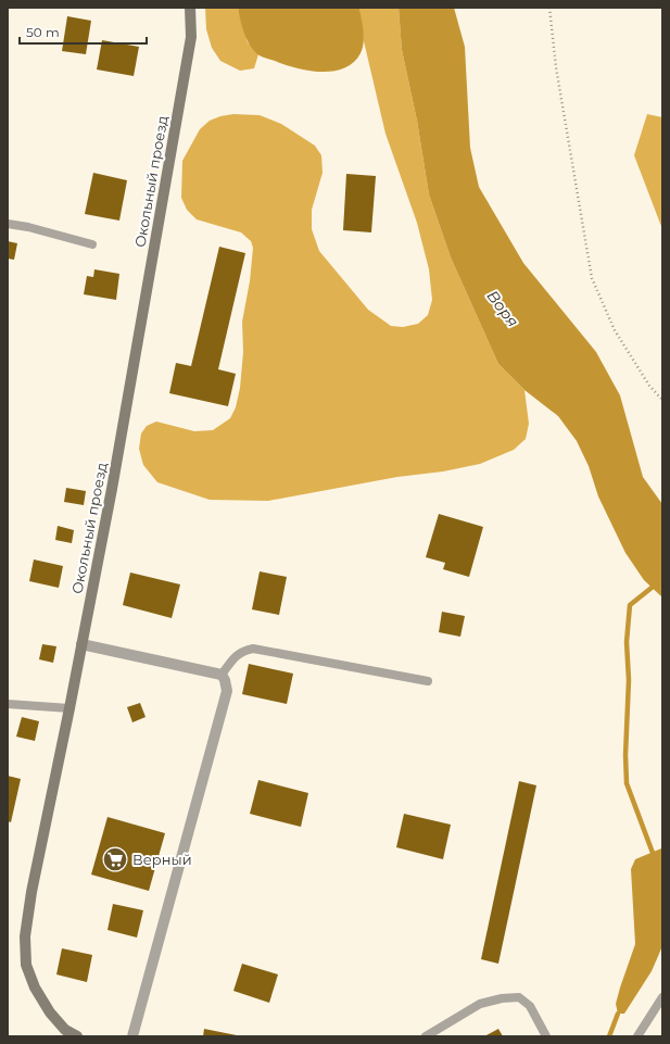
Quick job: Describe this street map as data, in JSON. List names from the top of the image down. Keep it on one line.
{"streets":{"street":["Окольный проезд"]},"water":["Воря"],"places":{"supermarket":["Верный"]},"scale_bar":"50 m"}
